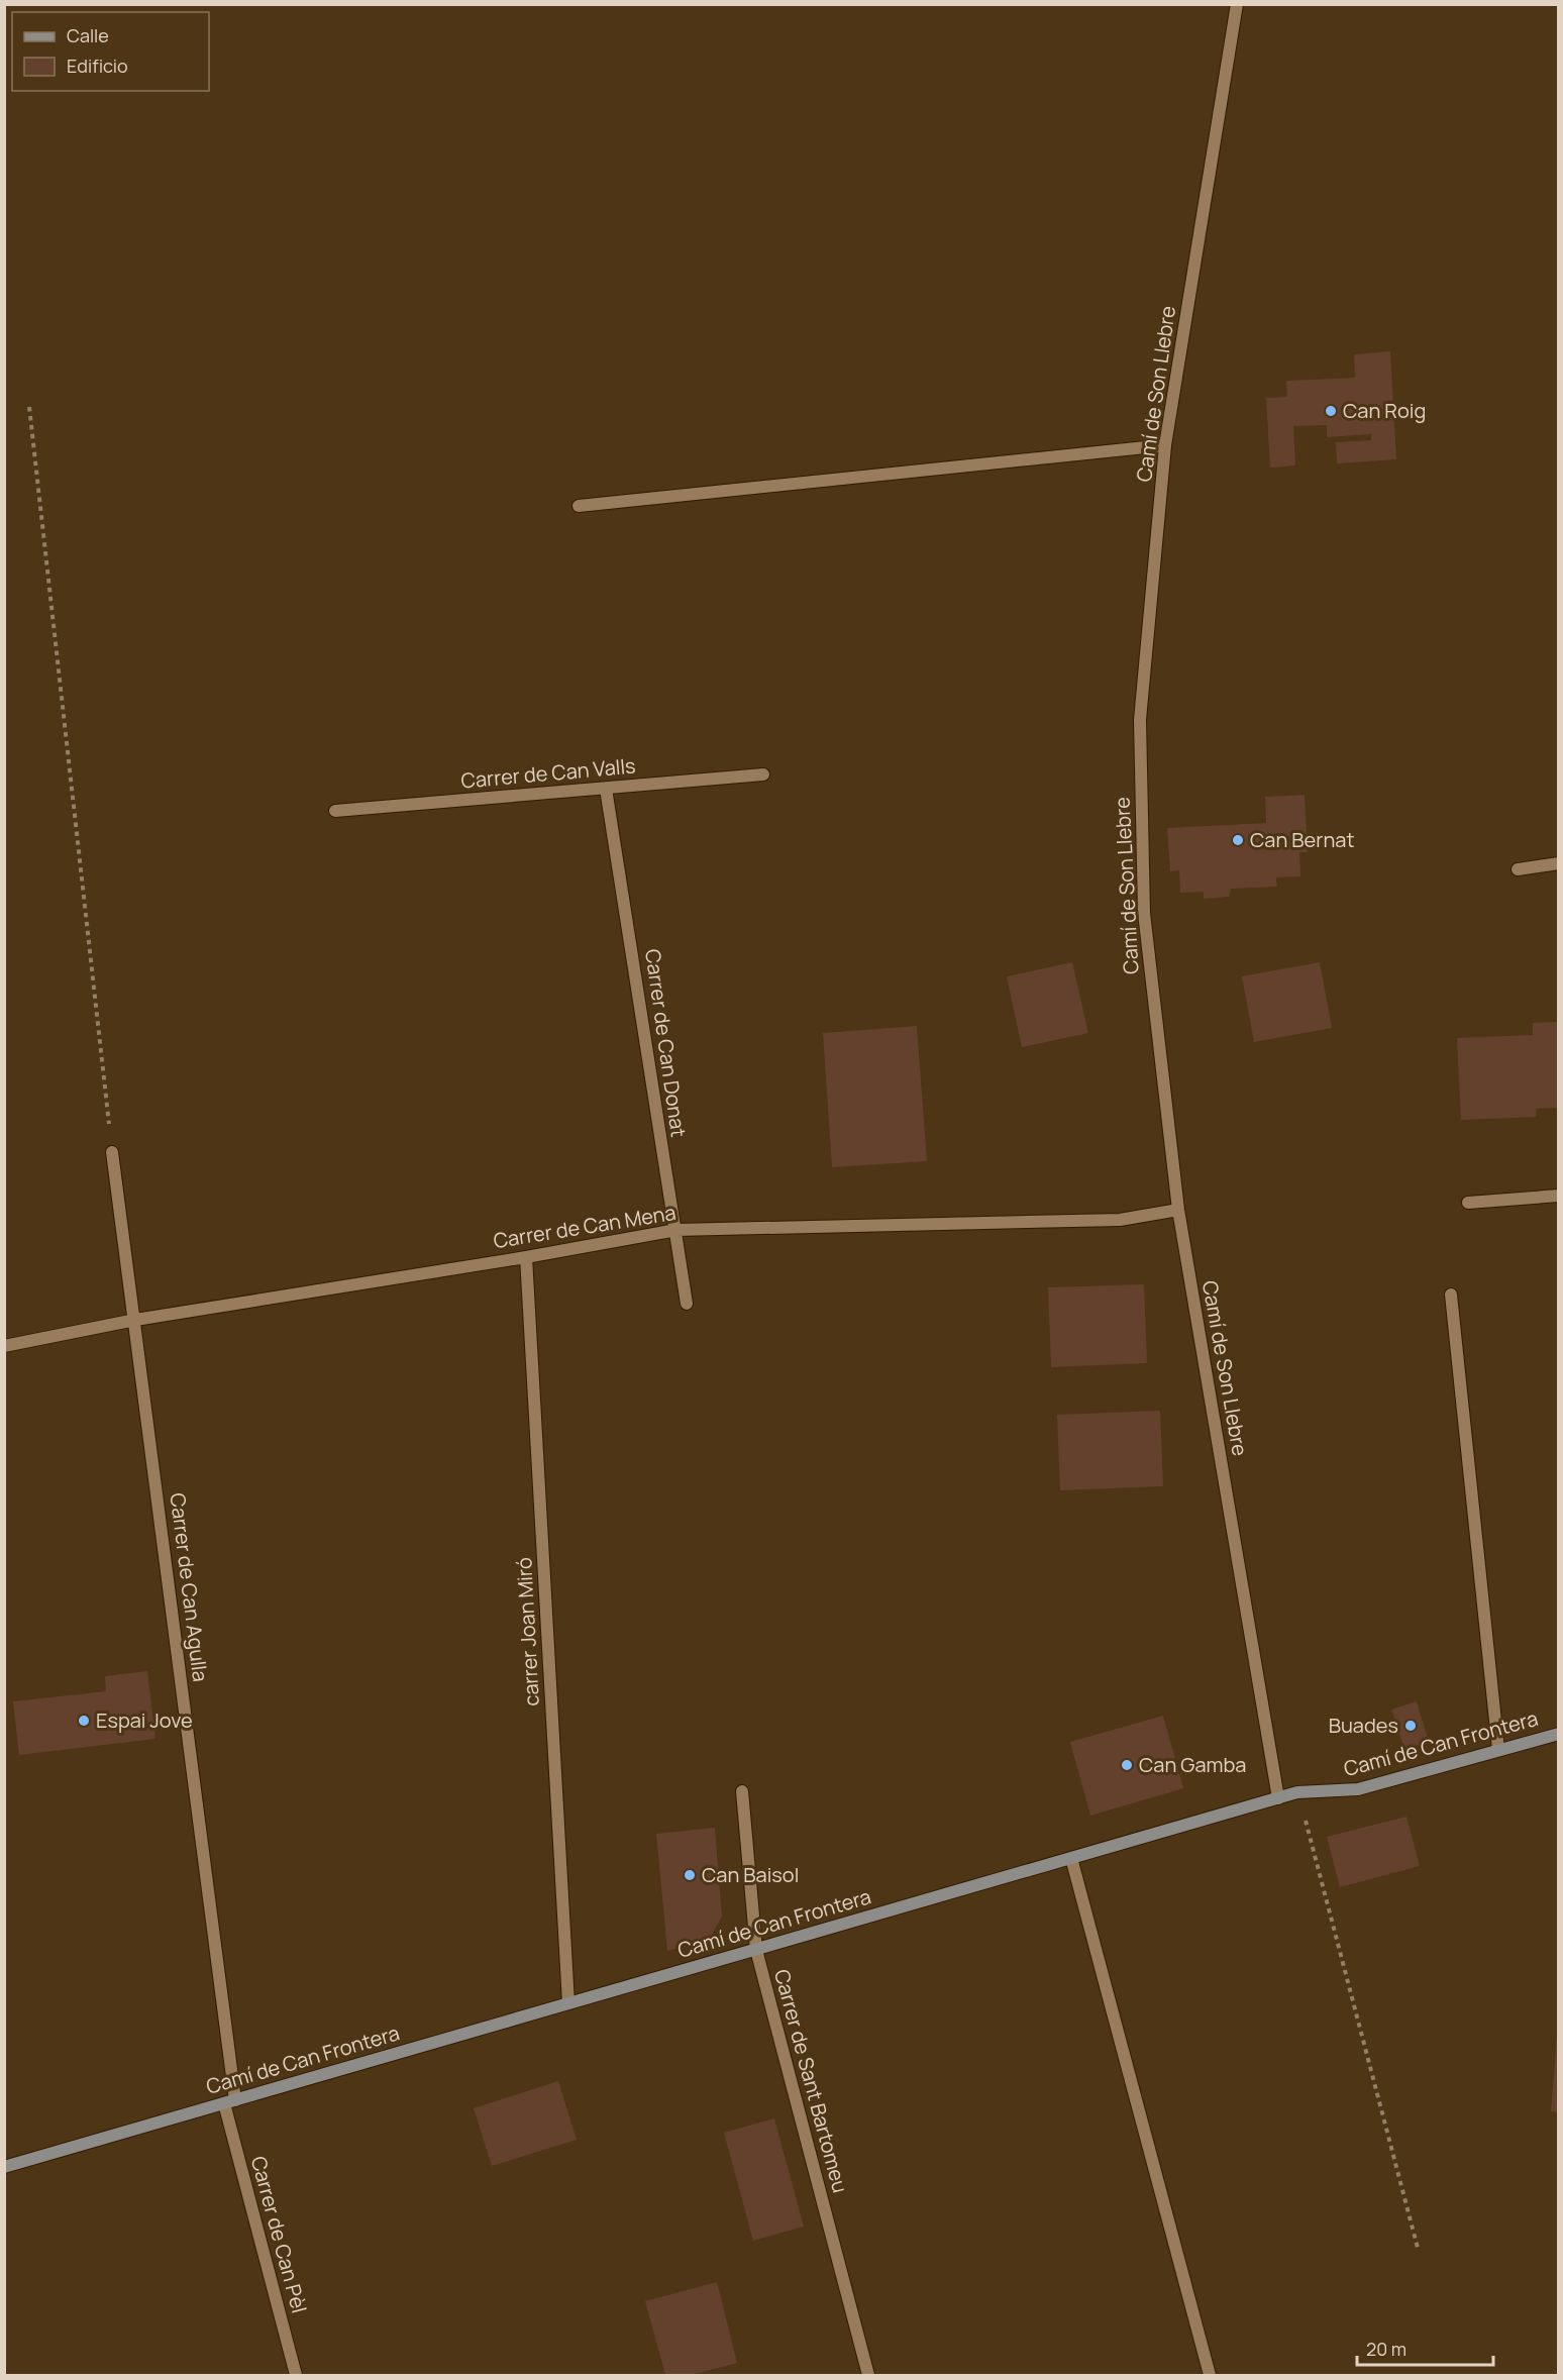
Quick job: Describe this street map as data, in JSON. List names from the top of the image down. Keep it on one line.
{"streets":{"street":["Camí de Son Llebre","Carrer de Can Valls","Carrer de Can Donat","Carrer de Can Mena","Carrer de Can Agulla","carrer Joan Miró","Camí de Can Frontera","Carrer de Sant Bartomeu","Carrer de Can Pèl"]},"crossings":[["Camí de Son Llebre","Carrer de Can Mena"],["Camí de Son Llebre","Camí de Can Frontera"],["Carrer de Can Valls","Carrer de Can Donat"],["Carrer de Can Donat","Carrer de Can Mena"],["Carrer de Can Mena","Carrer de Can Agulla"],["Carrer de Can Mena","carrer Joan Miró"],["Carrer de Can Agulla","Camí de Can Frontera"],["Carrer de Can Agulla","Carrer de Can Pèl"],["carrer Joan Miró","Camí de Can Frontera"],["Camí de Can Frontera","Carrer de Sant Bartomeu"],["Camí de Can Frontera","Carrer de Can Pèl"]],"places":["Can Roig","Can Bernat","Espai Jove","Buades","Can Gamba","Can Baisol"],"legend":["Calle","Edificio"],"scale_bar":"20 m"}
